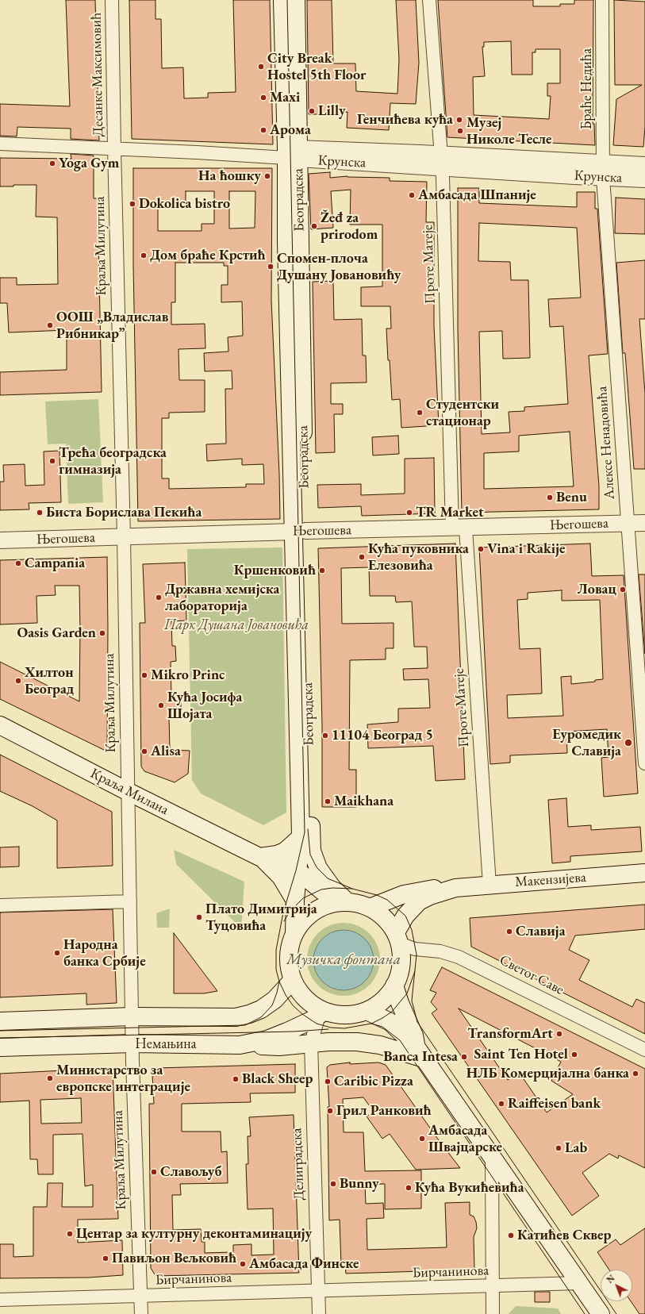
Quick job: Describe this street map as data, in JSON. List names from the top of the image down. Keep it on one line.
{"streets":{"main road":["Београдска","Краља Милана","Макензијева","Немањина"],"street":["Десанке Максимовић","Браће Недића","Крунска","Краља Милутина","Проте Матеје","Алексе Ненадовића","Његошева","Светог Саве","Делиградска","Бирчанинова"]},"crossings":[["Десанке Максимовић","Крунска"],["Десанке Максимовић","Краља Милутина"],["Браће Недића","Крунска"],["Браће Недића","Алексе Ненадовића"],["Крунска","Београдска"],["Крунска","Краља Милутина"],["Крунска","Проте Матеје"],["Крунска","Алексе Ненадовића"],["Београдска","Његошева"],["Београдска","Краља Милана"],["Београдска","Макензијева"],["Београдска","Светог Саве"],["Београдска","Немањина"],["Београдска","Делиградска"],["Краља Милутина","Његошева"],["Краља Милутина","Краља Милана"],["Краља Милутина","Немањина"],["Краља Милутина","Бирчанинова"],["Проте Матеје","Његошева"],["Проте Матеје","Макензијева"],["Алексе Ненадовића","Његошева"],["Краља Милана","Макензијева"],["Краља Милана","Светог Саве"],["Краља Милана","Немањина"],["Краља Милана","Делиградска"],["Макензијева","Светог Саве"],["Макензијева","Немањина"],["Макензијева","Делиградска"],["Светог Саве","Немањина"],["Светог Саве","Делиградска"],["Немањина","Делиградска"],["Делиградска","Бирчанинова"]],"water":["Музичка фонтана"],"parks":["Парк Душана Јовановића"],"places":["City Break Hostel 5th Floor","Maxi","Lilly","Генчићева кућа","Арома","Музеј Николе Тесле","Yoga Gym","На ћошку","Амбасада Шпаније","Dokolica bistro","Žeđ za prirodom","Дом браће Крстић","Спомен-плоча Душану Јовановићу","ООШ „Владислав Рибникар”","Студентски стационар","Трећа београдска гимназија","Benu","Биста Борислава Пекића","TR Market","Vina i Rakije","Кућа пуковника Елезовића","Campania","Кршенковић","Ловац","Државна хемијска лабораторија","Oasis Garden","Mikro Princ","Хилтон Београд","Кућа Јосифа Шојата","11104 Београд 5","Еуромедик Славија","Alisa","Maikhana","Плато Димитрија Туцовића","Славија","Народна банка Србије","TransformArt","Saint Ten Hotel","Banca Intesa","НЛБ Комерцијална банка","Министарство за европске интеграције","Black Sheep","Caribic Pizza","Raiffeisen bank","Грил Ранковић","Амбасада Швајцарске","Lab","Славољуб","Bunny","Кућа Вукићевића","Центар за културну деконтаминацију","Катићев Сквер","Павиљон Вељковић","Амбасада Финске"],"north":"top left"}
